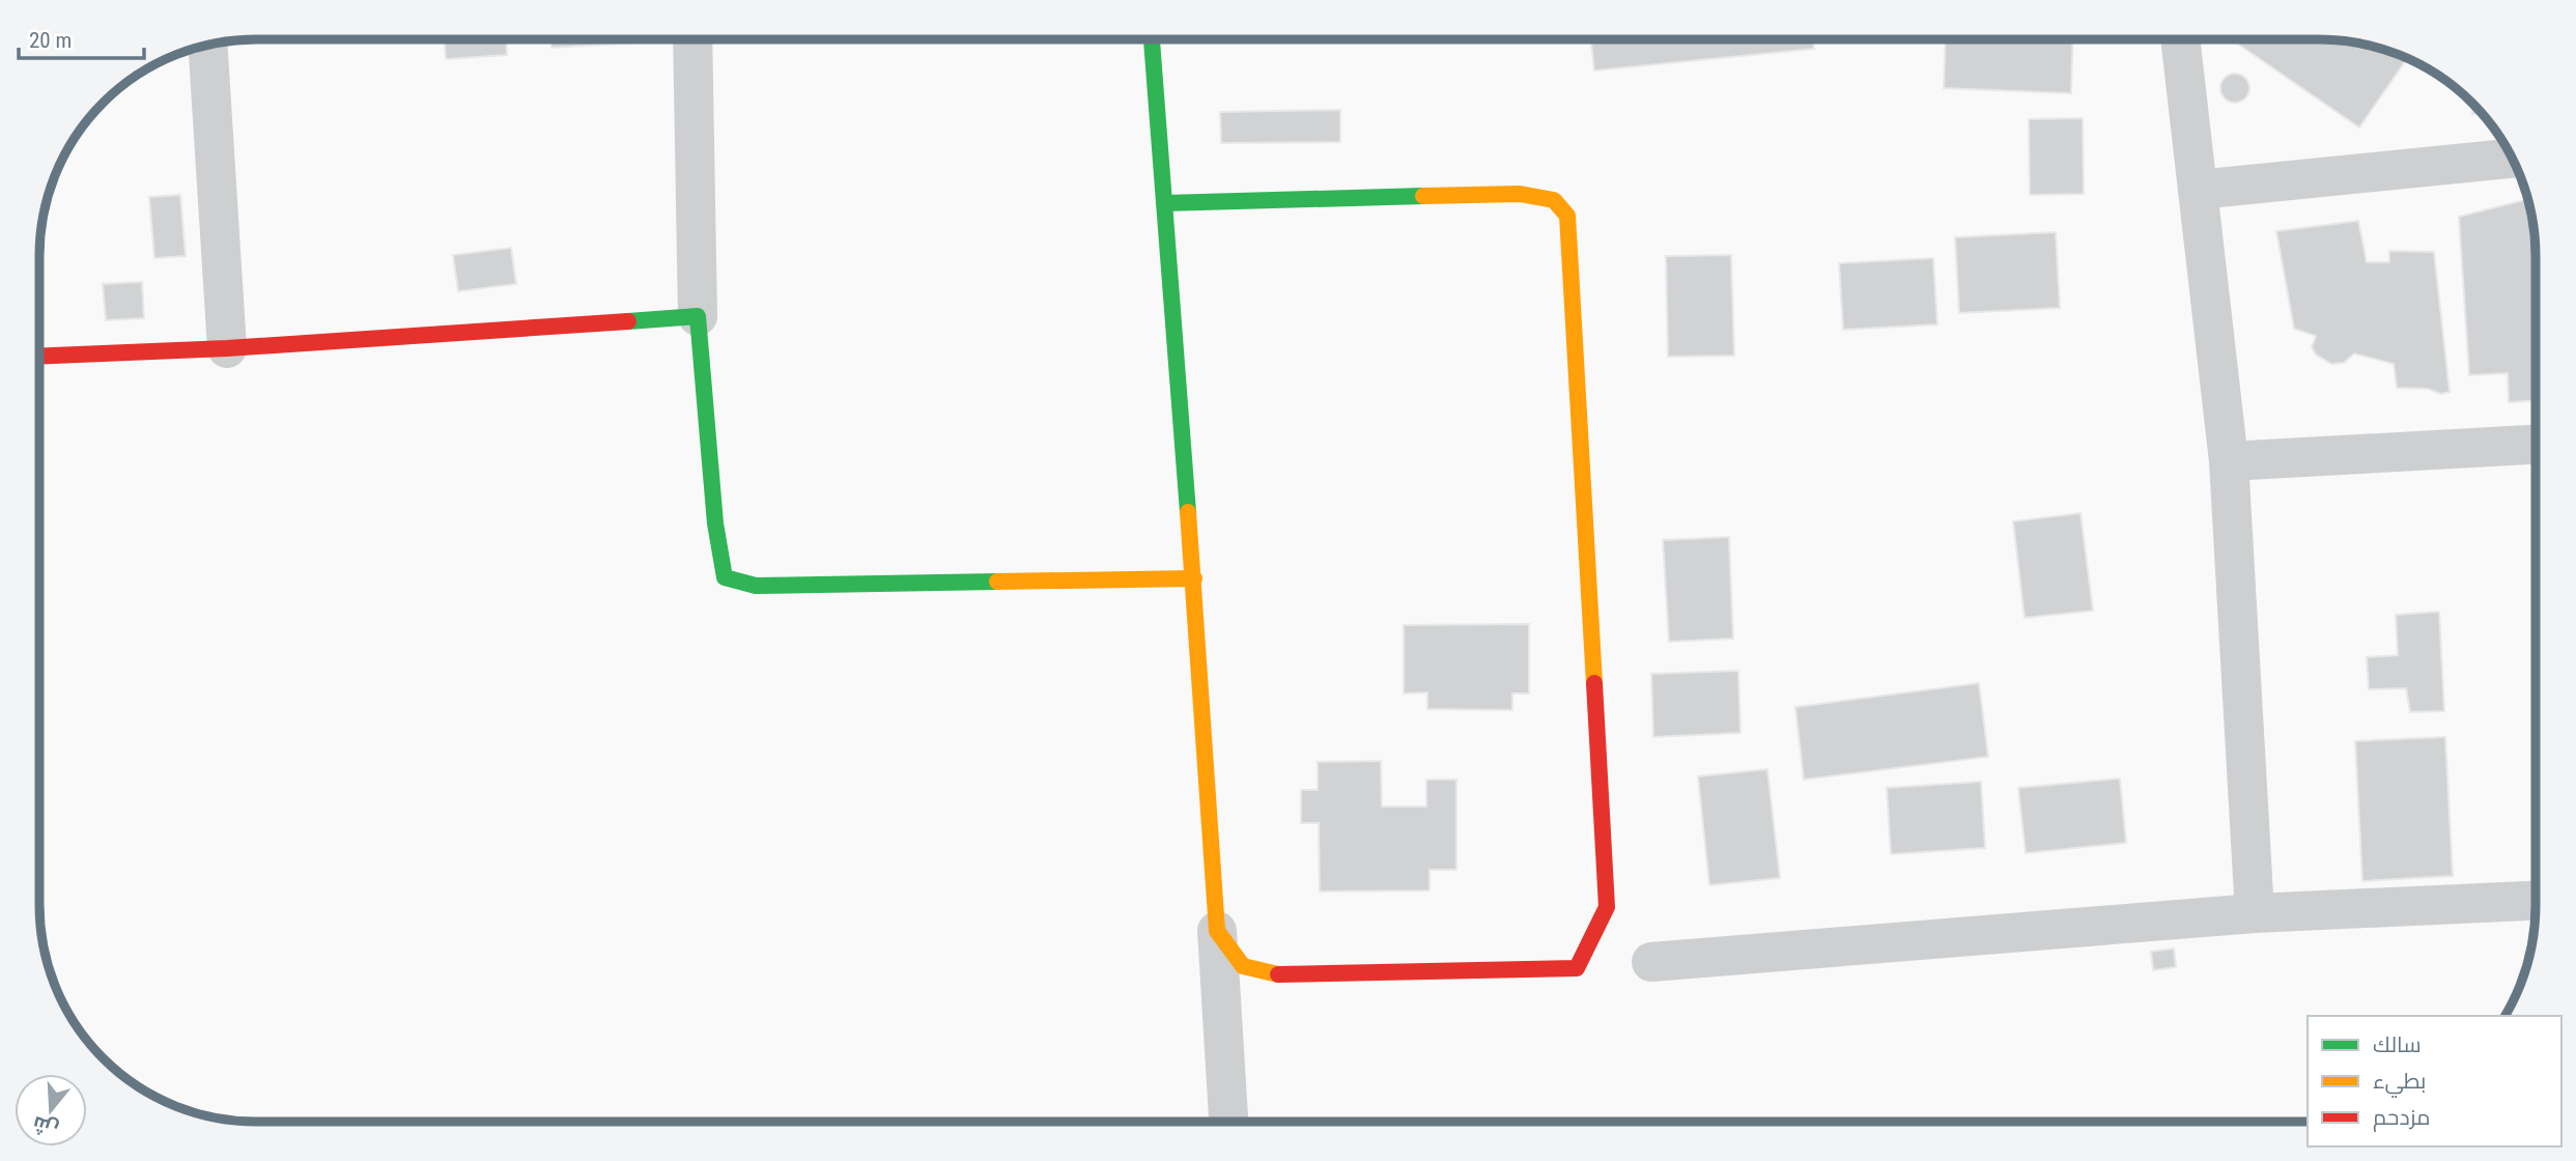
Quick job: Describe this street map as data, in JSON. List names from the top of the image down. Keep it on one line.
{"legend":["سالك","بطيء","مزدحم"],"scale_bar":"20 m","north":"bottom"}
